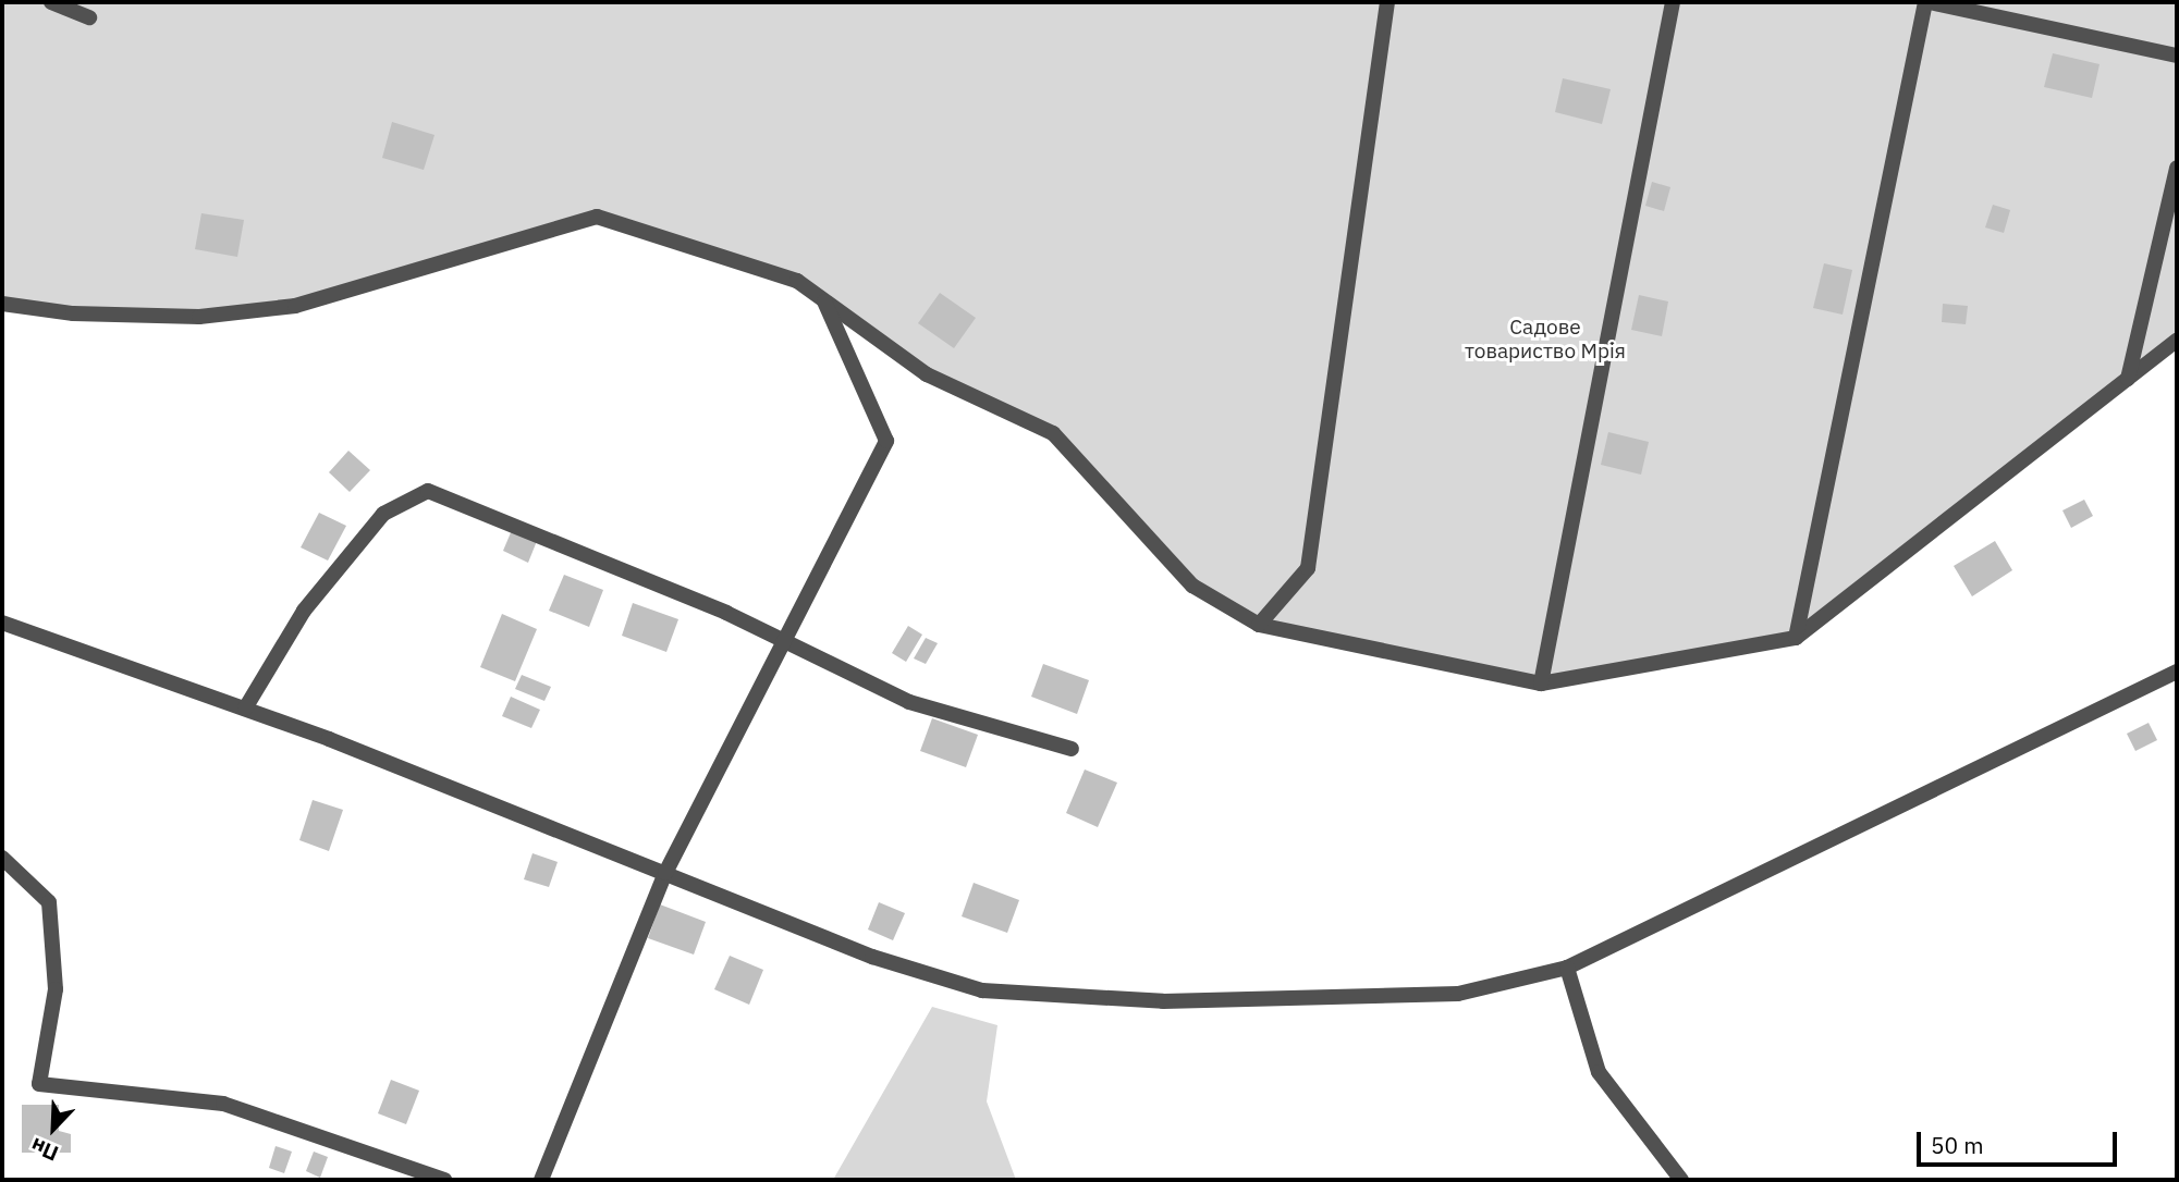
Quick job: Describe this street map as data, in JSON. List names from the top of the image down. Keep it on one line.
{"parks":["Садове товариство Мрія"],"scale_bar":"50 m","north":"bottom left"}
